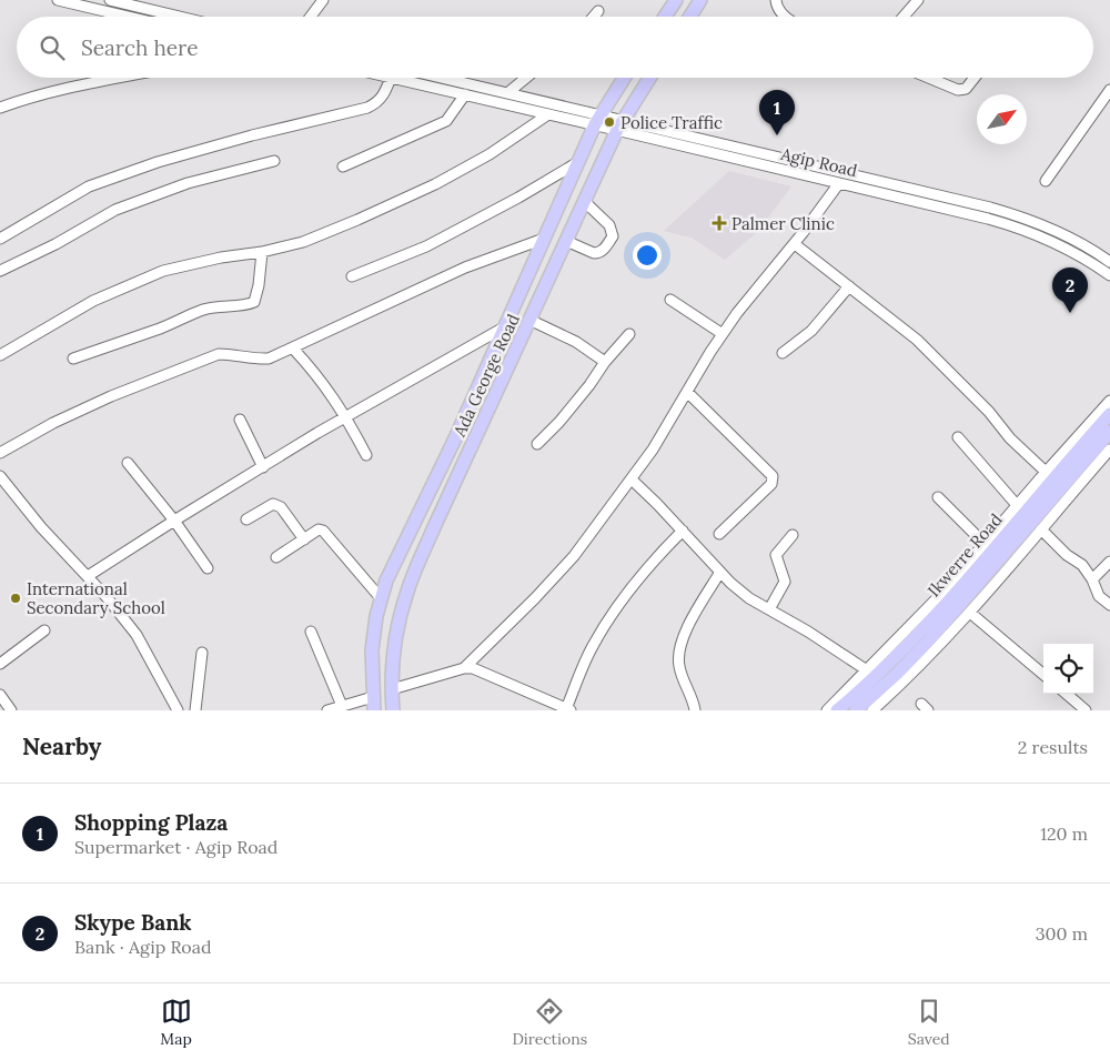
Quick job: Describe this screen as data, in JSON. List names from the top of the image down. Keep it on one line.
{"streets":{"main road":["Ada George Road","Ikwerre Road"],"street":["Agip Road"]},"crossings":[["Agip Road","Ada George Road"]],"places":{"other":["Police Traffic","International Secondary School"],"health":["Palmer Clinic"]},"north":"top right","page":{"search":"Search here","pins":["1","2"],"heading":["Nearby","2 results"],"list":[{"mark":"1","name":"Shopping Plaza","note":"Supermarket · Agip Road","value":"120 m"},{"mark":"2","name":"Skype Bank","note":"Bank · Agip Road","value":"300 m"}],"nav":["Map","Directions","Saved"]}}
